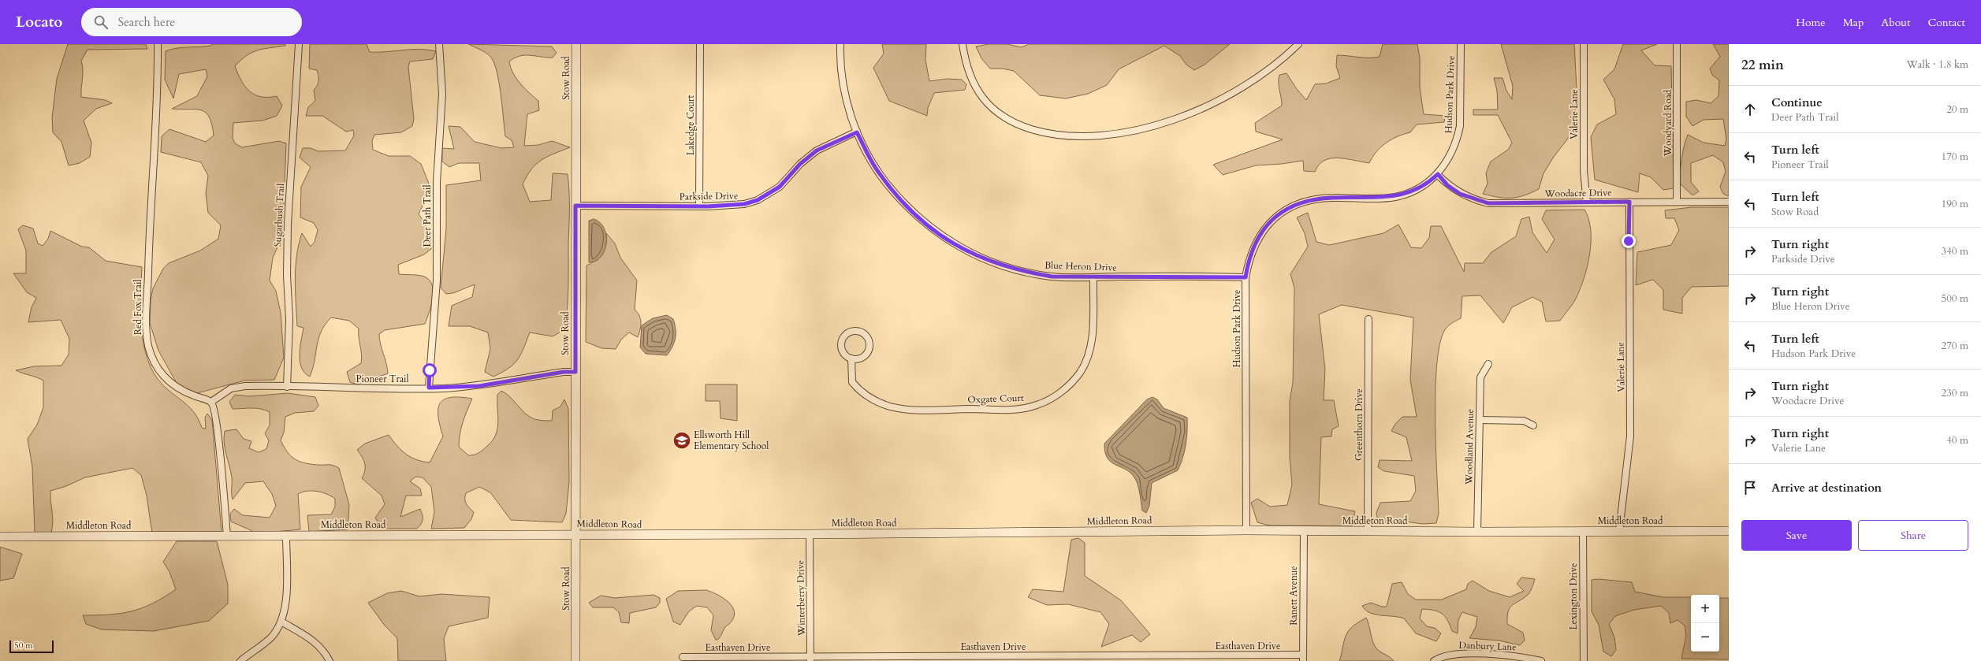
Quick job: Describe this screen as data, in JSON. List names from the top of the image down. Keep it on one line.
{"streets":{"street":["Stow Road","Hudson Park Drive","Valerie Lane","Woodyard Road","Lakedge Court","Woodacre Drive","Parkside Drive","Sugarbush Trail","Deer Path Trail","Blue Heron Drive","Red Fox Trail","Pioneer Trail","Oxgate Court","Greenthorn Drive","Woodland Avenue","Middleton Road","Ranett Avenue","Lexington Drive","Winterberry Drive","Easthaven Drive","Danbury Lane"]},"crossings":[["Stow Road","Parkside Drive"],["Stow Road","Pioneer Trail"],["Stow Road","Middleton Road"],["Hudson Park Drive","Woodacre Drive"],["Hudson Park Drive","Blue Heron Drive"],["Hudson Park Drive","Middleton Road"],["Valerie Lane","Woodacre Drive"],["Valerie Lane","Middleton Road"],["Woodyard Road","Woodacre Drive"],["Lakedge Court","Parkside Drive"],["Parkside Drive","Blue Heron Drive"],["Sugarbush Trail","Pioneer Trail"],["Deer Path Trail","Pioneer Trail"],["Blue Heron Drive","Oxgate Court"],["Red Fox Trail","Pioneer Trail"],["Greenthorn Drive","Middleton Road"],["Woodland Avenue","Middleton Road"],["Middleton Road","Ranett Avenue"],["Middleton Road","Lexington Drive"],["Middleton Road","Winterberry Drive"],["Ranett Avenue","Easthaven Drive"],["Winterberry Drive","Easthaven Drive"]],"places":{"school or university":["Ellsworth Hill Elementary School"]},"scale_bar":"50 m","page":{"header":"Locato","search":"Search here","nav":["Home","Map","About","Contact"],"heading":["22 min","Walk · 1.8 km"],"list":[["Continue","Deer Path Trail","20 m"],["Turn left","Pioneer Trail","170 m"],["Turn left","Stow Road","190 m"],["Turn right","Parkside Drive","340 m"],["Turn right","Blue Heron Drive","500 m"],["Turn left","Hudson Park Drive","270 m"],["Turn right","Woodacre Drive","230 m"],["Turn right","Valerie Lane","40 m"],"Arrive at destination"],"buttons":["Save","Share"],"map_buttons":["+","−"],"scale":"50 m"}}
